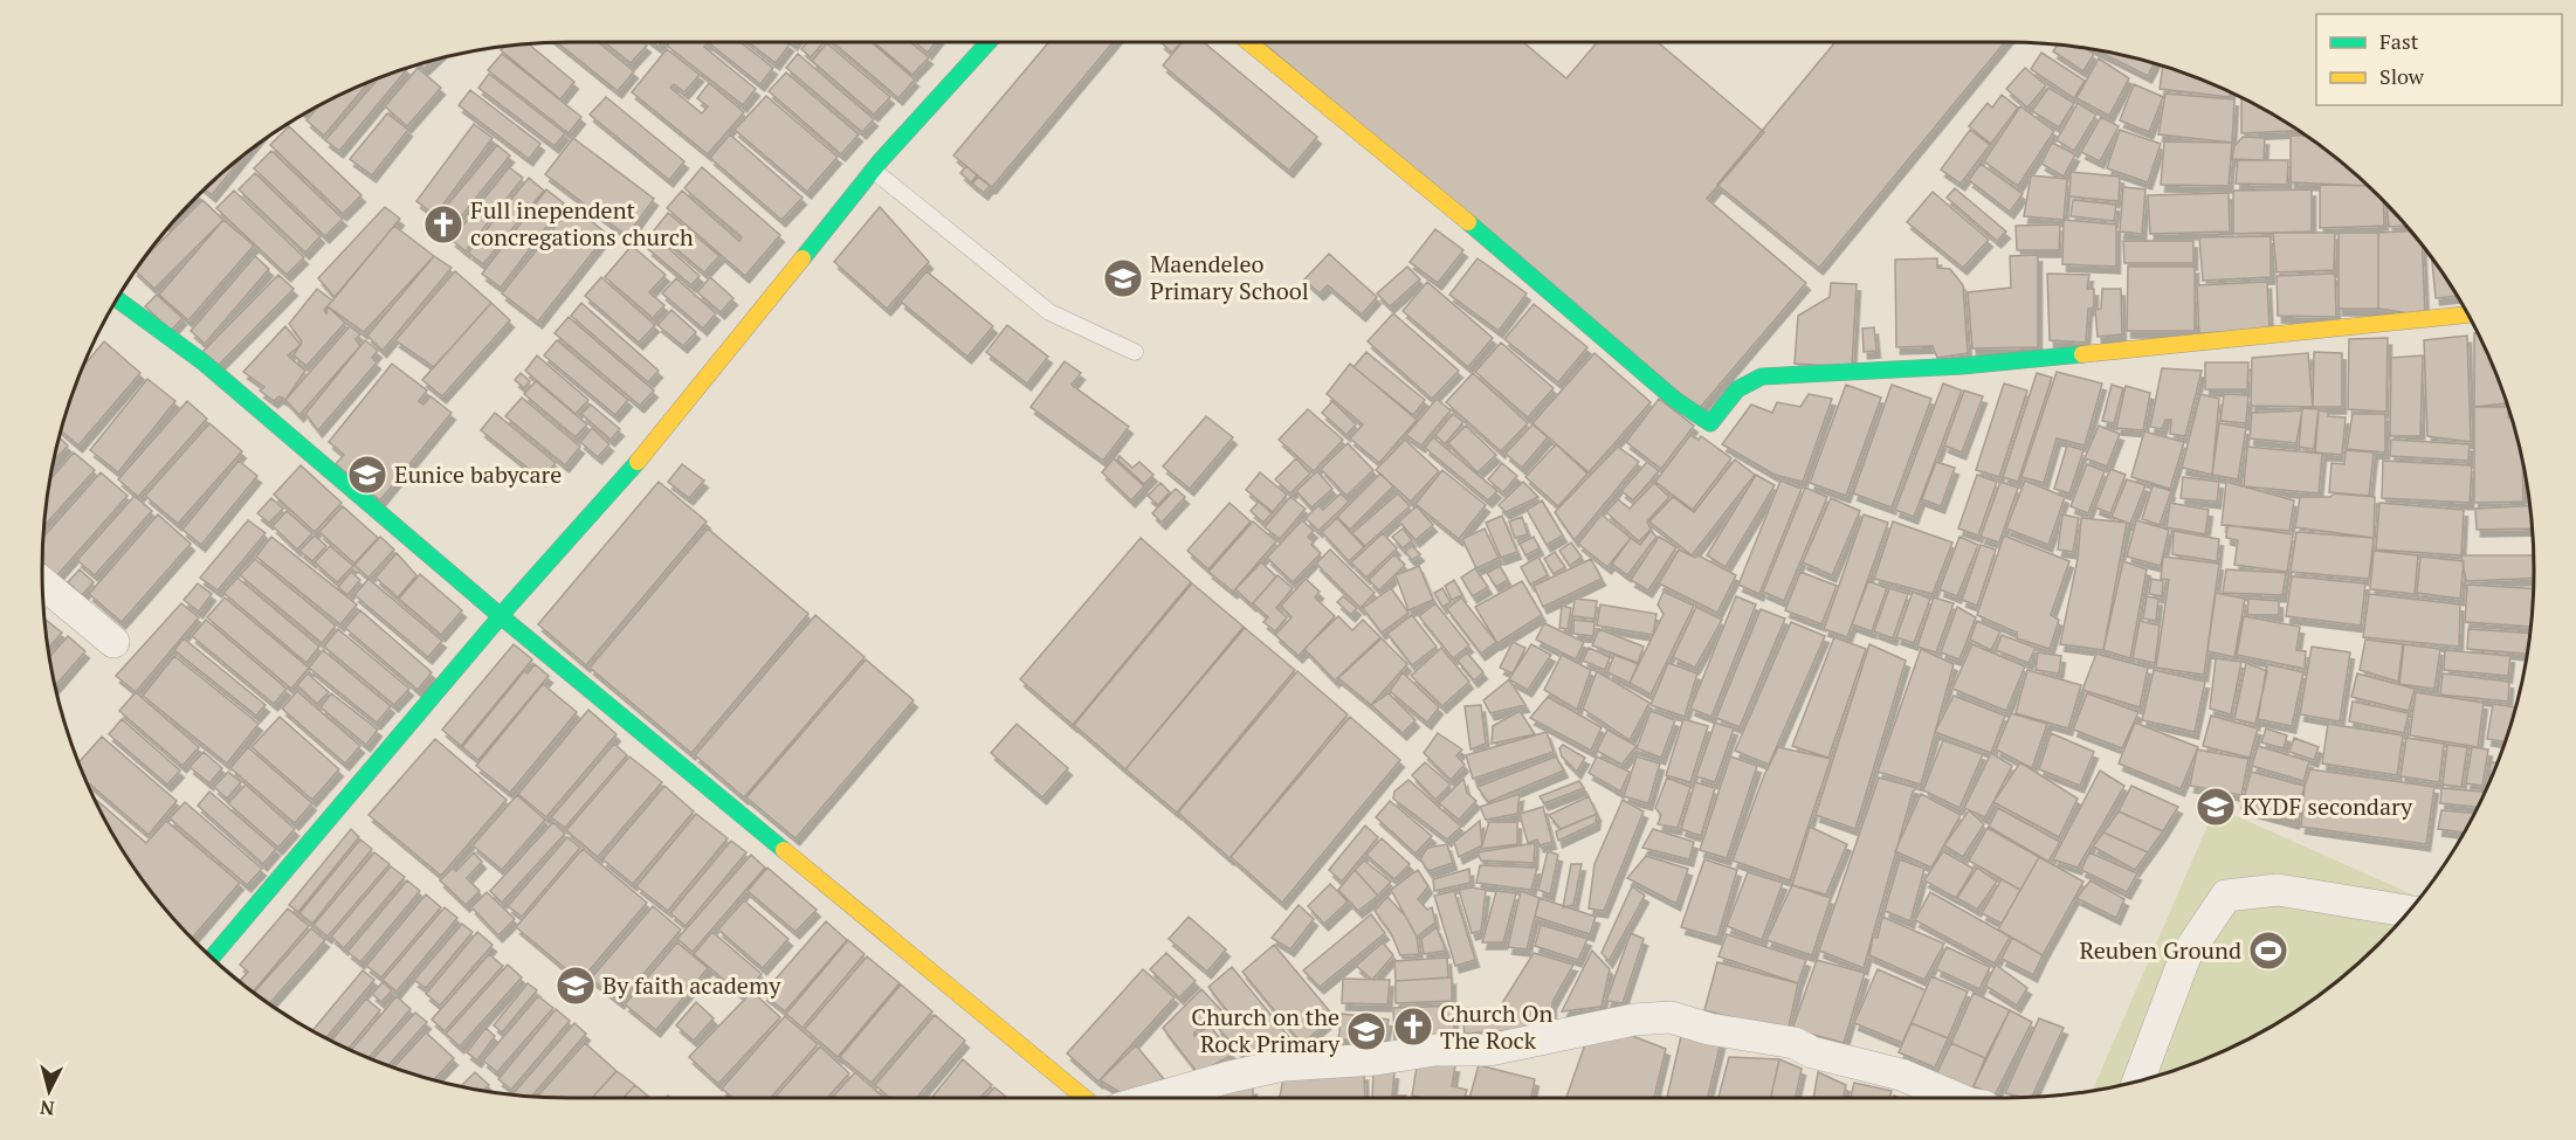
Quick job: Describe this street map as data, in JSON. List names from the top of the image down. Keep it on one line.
{"places":{"church":["Full inependent concregations church","Church On The Rock"],"school or university":["Maendeleo Primary School","Eunice babycare","KYDF secondary","By faith academy","Church on the Rock Primary"],"sports":["Reuben Ground"]},"legend":["Fast","Slow"],"north":"bottom"}
